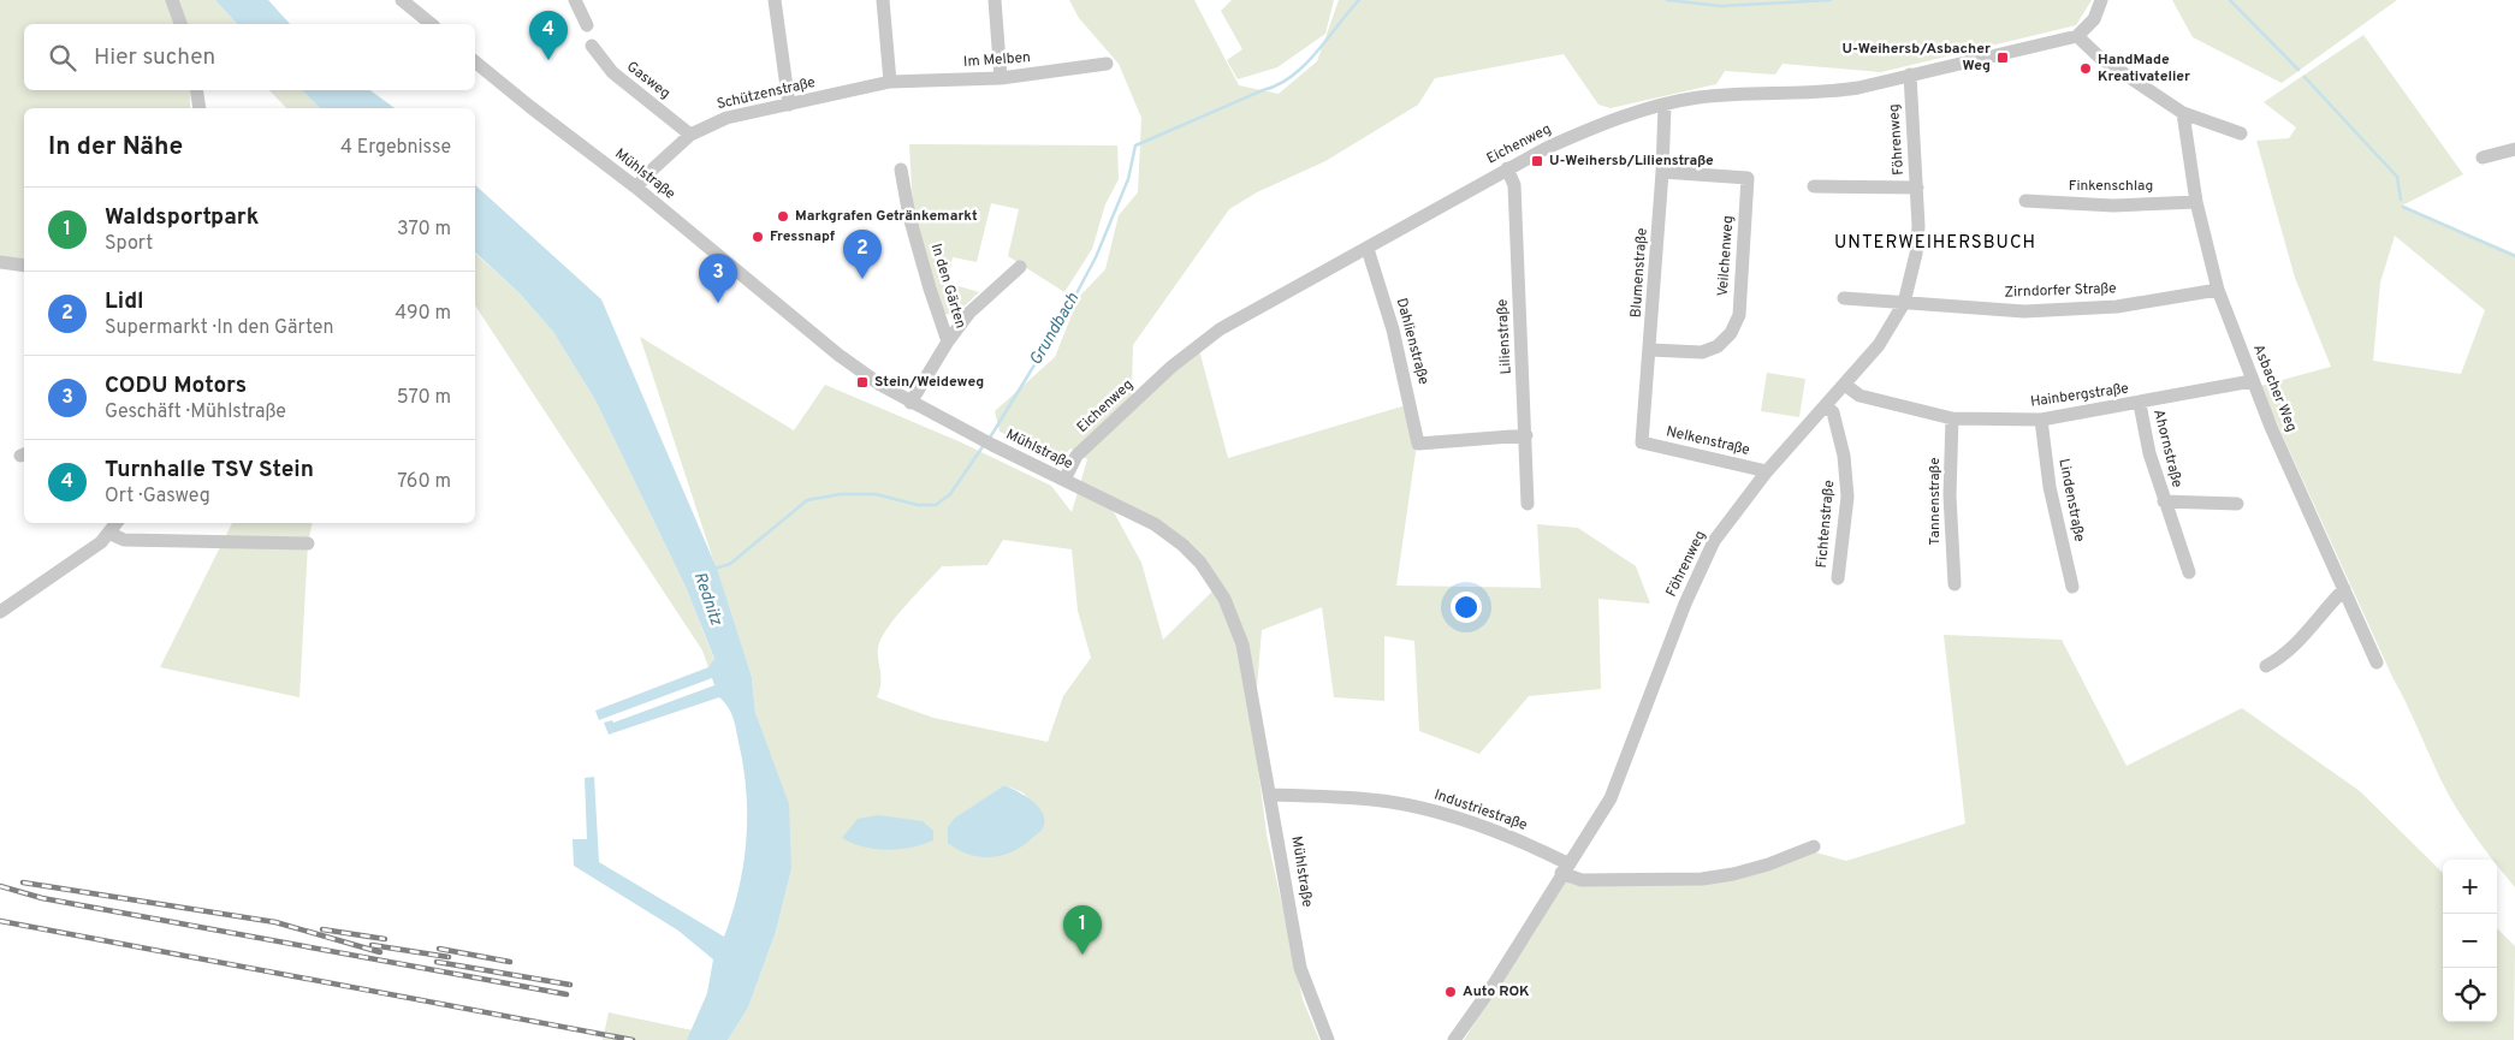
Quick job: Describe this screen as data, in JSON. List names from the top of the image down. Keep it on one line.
{"streets":{"street":["Im Melben","Gasweg","Schützenstraße","Föhrenweg","Eichenweg","Mühlstraße","Finkenschlag","Veilchenweg","Blumenstraße","In den Gärten","Zirndorfer Straße","Lilienstraße","Dahlienstraße","Asbacher Weg","Hainbergstraße","Nelkenstraße","Ahornstraße","Lindenstraße","Tannenstraße","Fichtenstraße","Industriestraße"]},"crossings":[["Im Melben","Schützenstraße"],["Gasweg","Schützenstraße"],["Schützenstraße","Mühlstraße"],["Föhrenweg","Eichenweg"],["Föhrenweg","Zirndorfer Straße"],["Föhrenweg","Hainbergstraße"],["Föhrenweg","Nelkenstraße"],["Föhrenweg","Fichtenstraße"],["Föhrenweg","Industriestraße"],["Eichenweg","Mühlstraße"],["Eichenweg","Blumenstraße"],["Eichenweg","Lilienstraße"],["Eichenweg","Dahlienstraße"],["Mühlstraße","Industriestraße"],["Finkenschlag","Asbacher Weg"],["Veilchenweg","Blumenstraße"],["Blumenstraße","Nelkenstraße"],["Zirndorfer Straße","Asbacher Weg"],["Lilienstraße","Dahlienstraße"],["Asbacher Weg","Hainbergstraße"],["Hainbergstraße","Ahornstraße"],["Hainbergstraße","Lindenstraße"],["Hainbergstraße","Tannenstraße"]],"districts":["UNTERWEIHERSBUCH"],"water":["Grundbach","Rednitz"],"places":{"transit":["U-Weihersb/Asbacher Weg","U-Weihersb/Lilienstraße","Stein/Weideweg"],"other":["HandMade Kreativatelier","Markgrafen Getränkemarkt","Fressnapf","Auto ROK"]},"page":{"pins":["4","2","3","1"],"search":"Hier suchen","heading":["In der Nähe","4 Ergebnisse"],"list":[{"mark":"1","name":"Waldsportpark","note":"Sport","value":"370 m"},{"mark":"2","name":"Lidl","note":"Supermarkt · In den Gärten","value":"490 m"},{"mark":"3","name":"CODU Motors","note":"Geschäft · Mühlstraße","value":"570 m"},{"mark":"4","name":"Turnhalle TSV Stein","note":"Ort · Gasweg","value":"760 m"}],"map_buttons":["+","−"]}}
